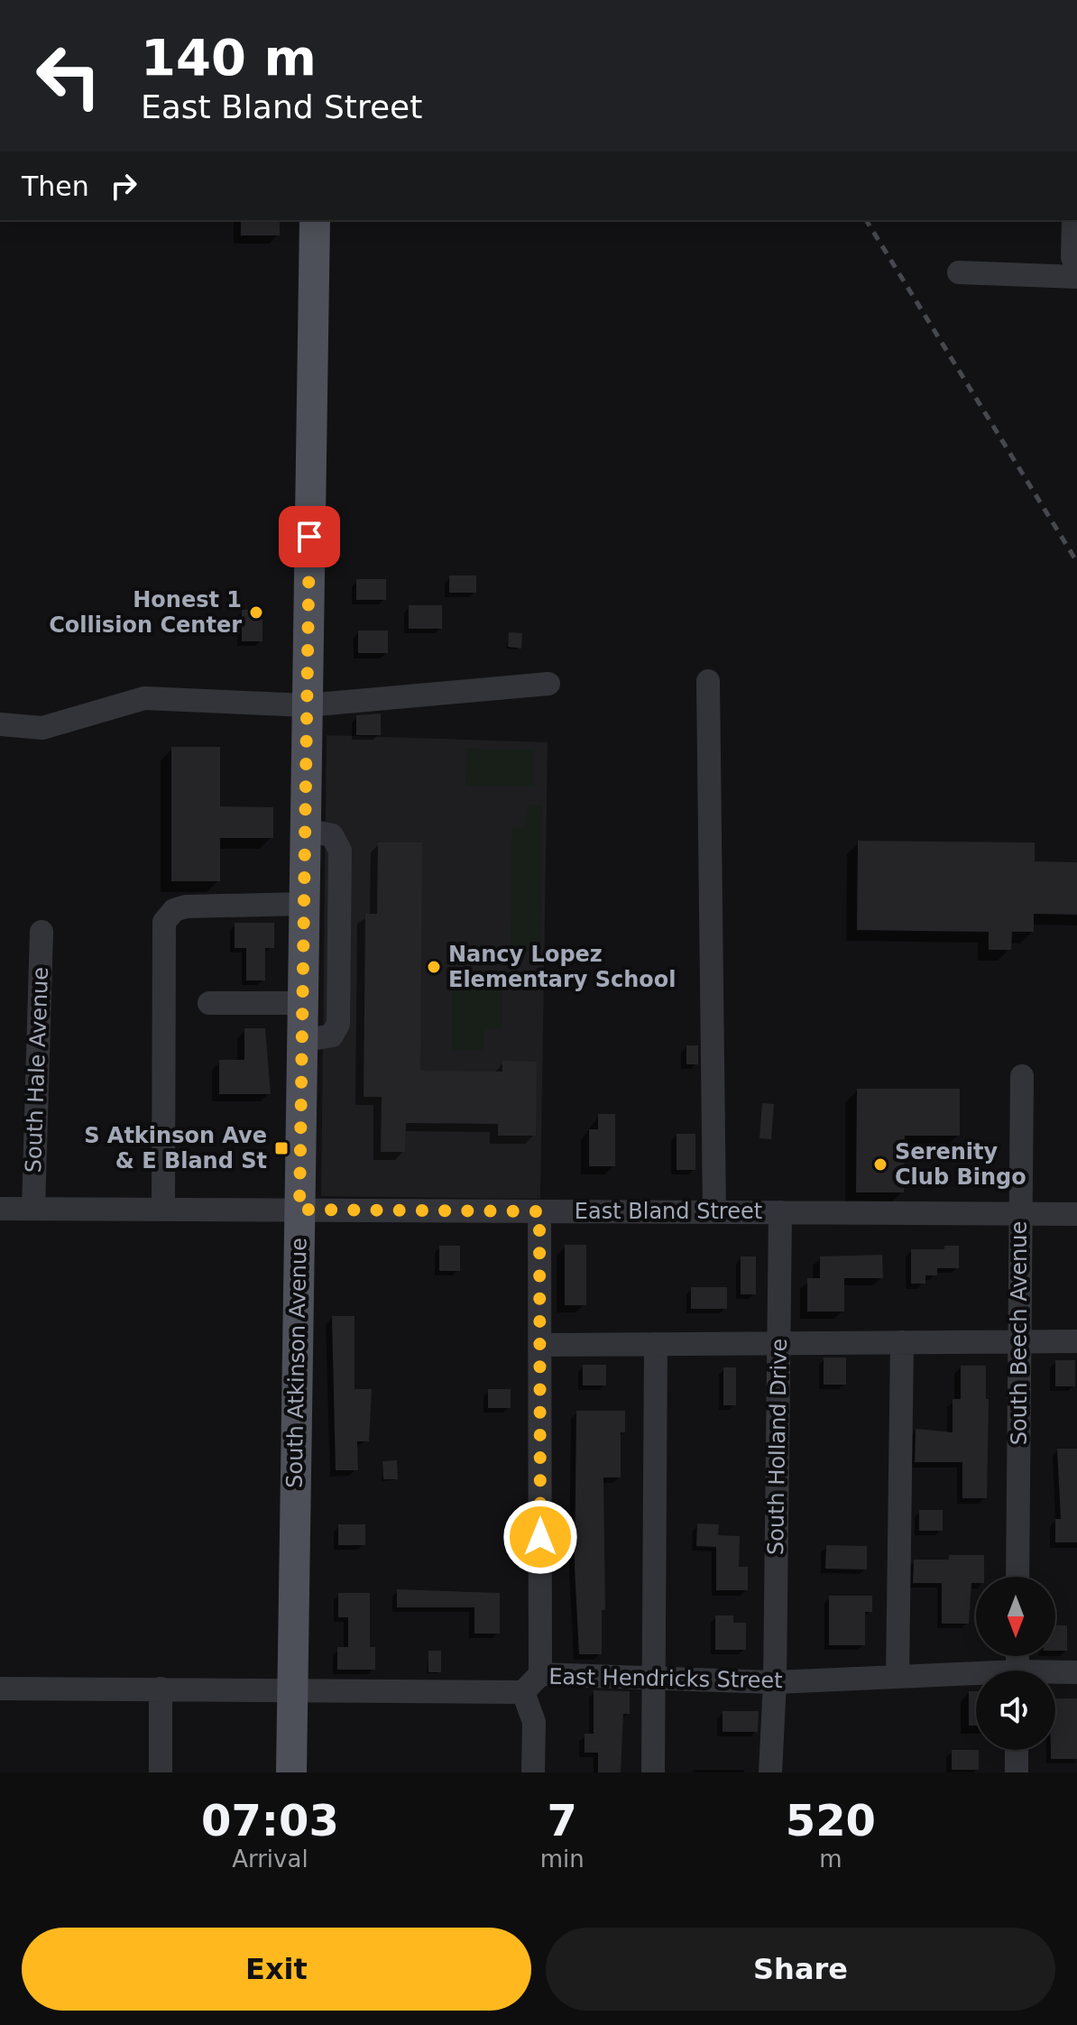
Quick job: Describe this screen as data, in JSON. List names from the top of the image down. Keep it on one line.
{"streets":{"main road":["South Atkinson Avenue"],"street":["South Hale Avenue","East Bland Street","South Beech Avenue","South Holland Drive","East Hendricks Street"]},"crossings":[["South Hale Avenue","East Bland Street"],["East Bland Street","South Beech Avenue"],["East Bland Street","South Atkinson Avenue"],["East Bland Street","South Holland Drive"],["South Atkinson Avenue","East Hendricks Street"],["South Holland Drive","East Hendricks Street"]],"places":{"other":["Honest 1 Collision Center","Nancy Lopez Elementary School","Serenity Club Bingo"],"transit":["S Atkinson Ave & E Bland St"]},"north":"bottom","page":{"turn":["140 m","East Bland Street"],"then":"Then","eta":["07:03","Arrival","7","min","520","m"],"buttons":["Exit","Share"]}}
